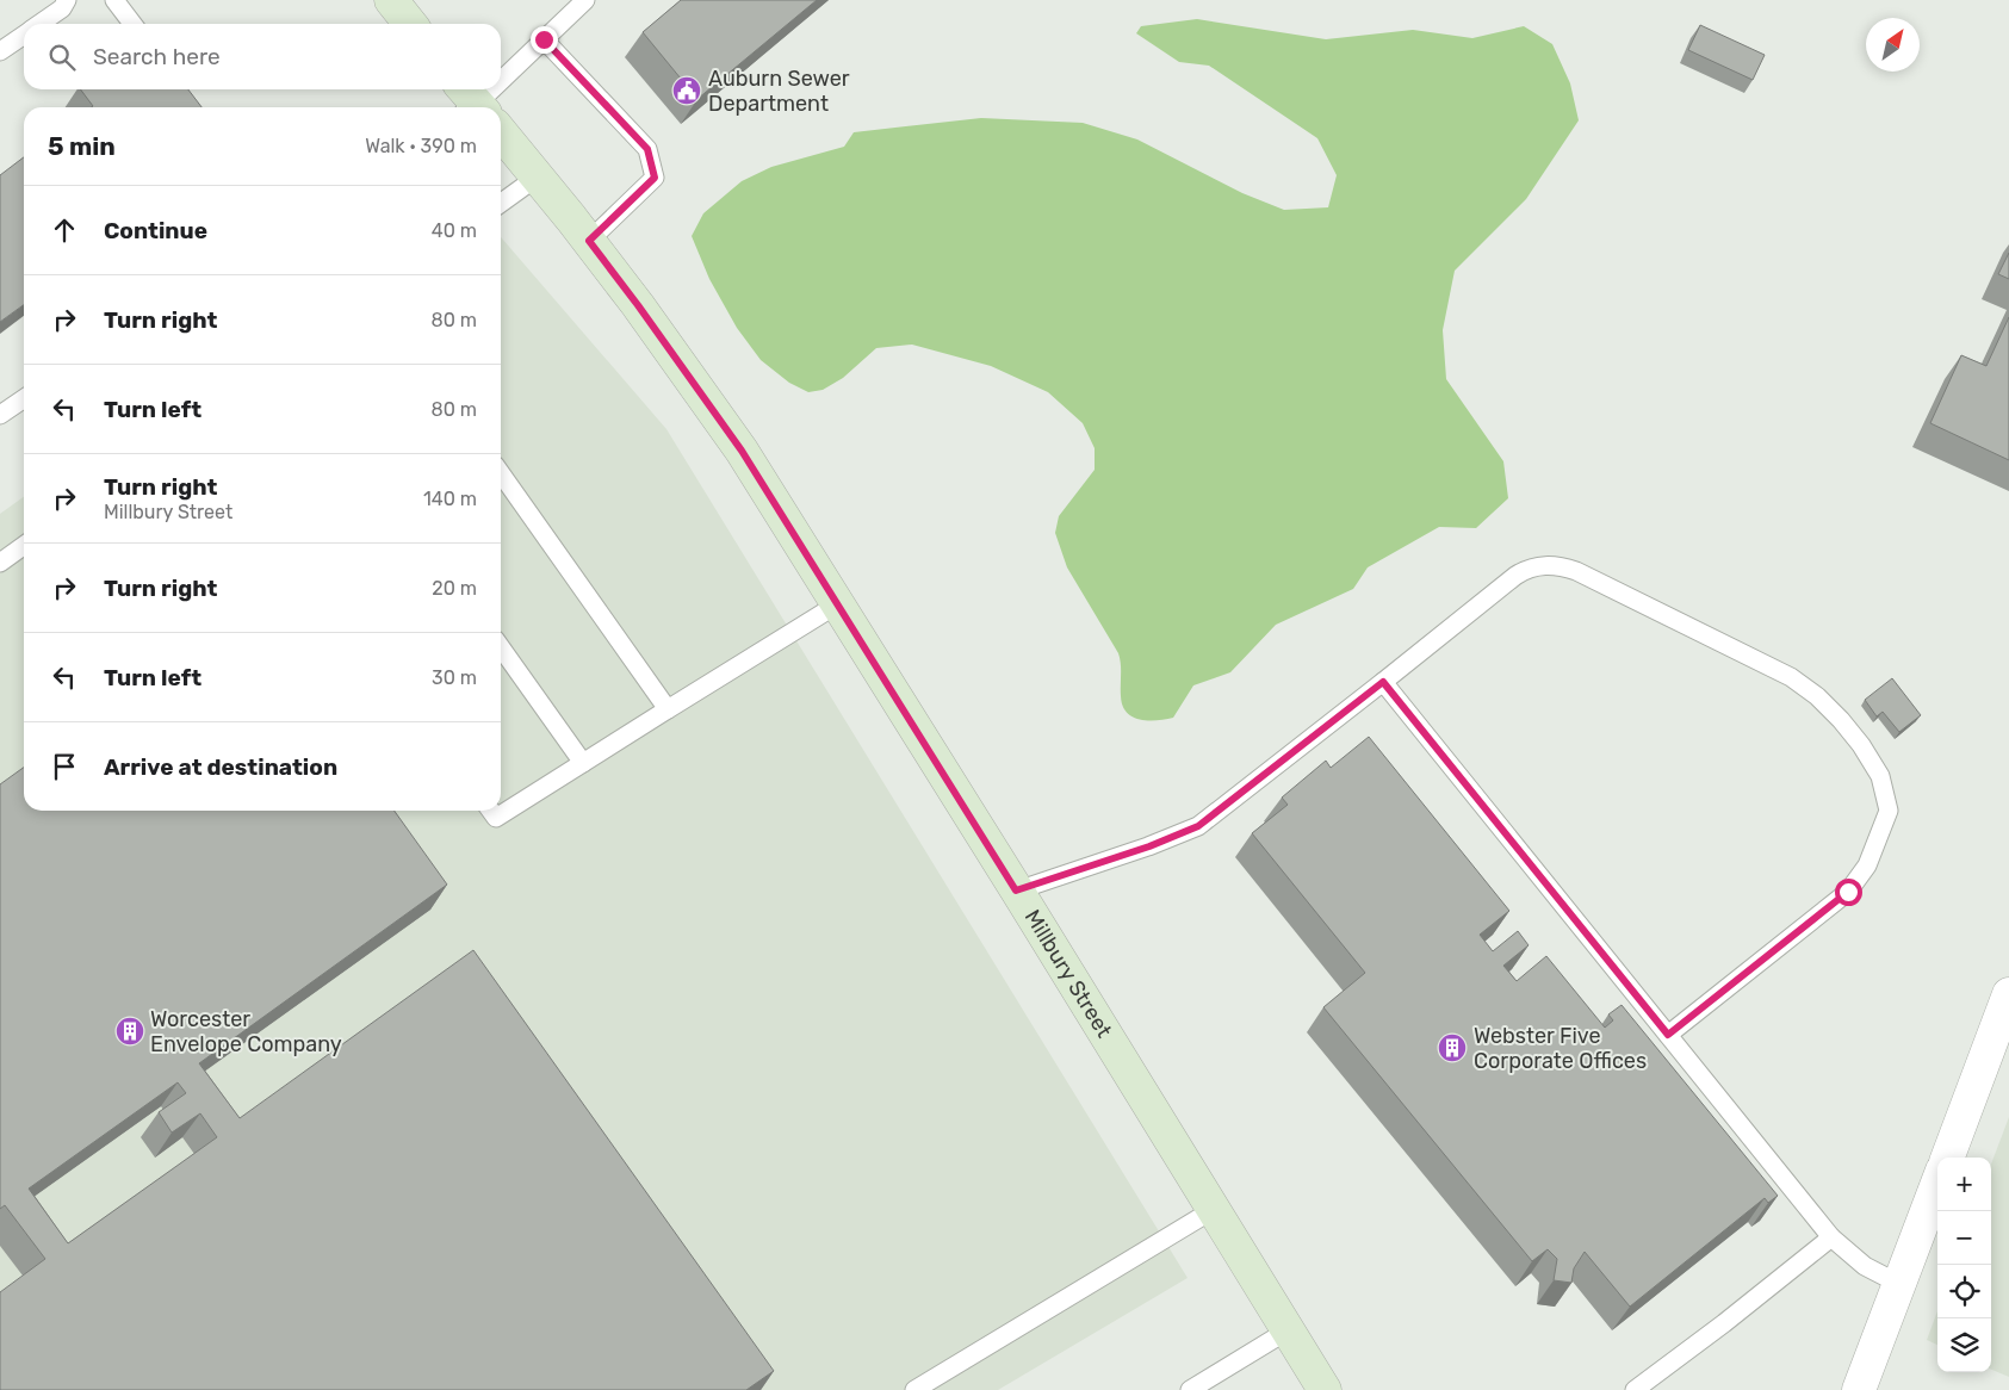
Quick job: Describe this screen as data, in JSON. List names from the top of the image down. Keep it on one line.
{"streets":{"street":["Millbury Street"]},"places":{"public building":["Auburn Sewer Department"],"building":["Worcester Envelope Company","Webster Five Corporate Offices"]},"north":"top right","page":{"search":"Search here","heading":["5 min","Walk · 390 m"],"list":[["Continue","40 m"],["Turn right","80 m"],["Turn left","80 m"],["Turn right","Millbury Street","140 m"],["Turn right","20 m"],["Turn left","30 m"],"Arrive at destination"],"map_buttons":["+","−"]}}
